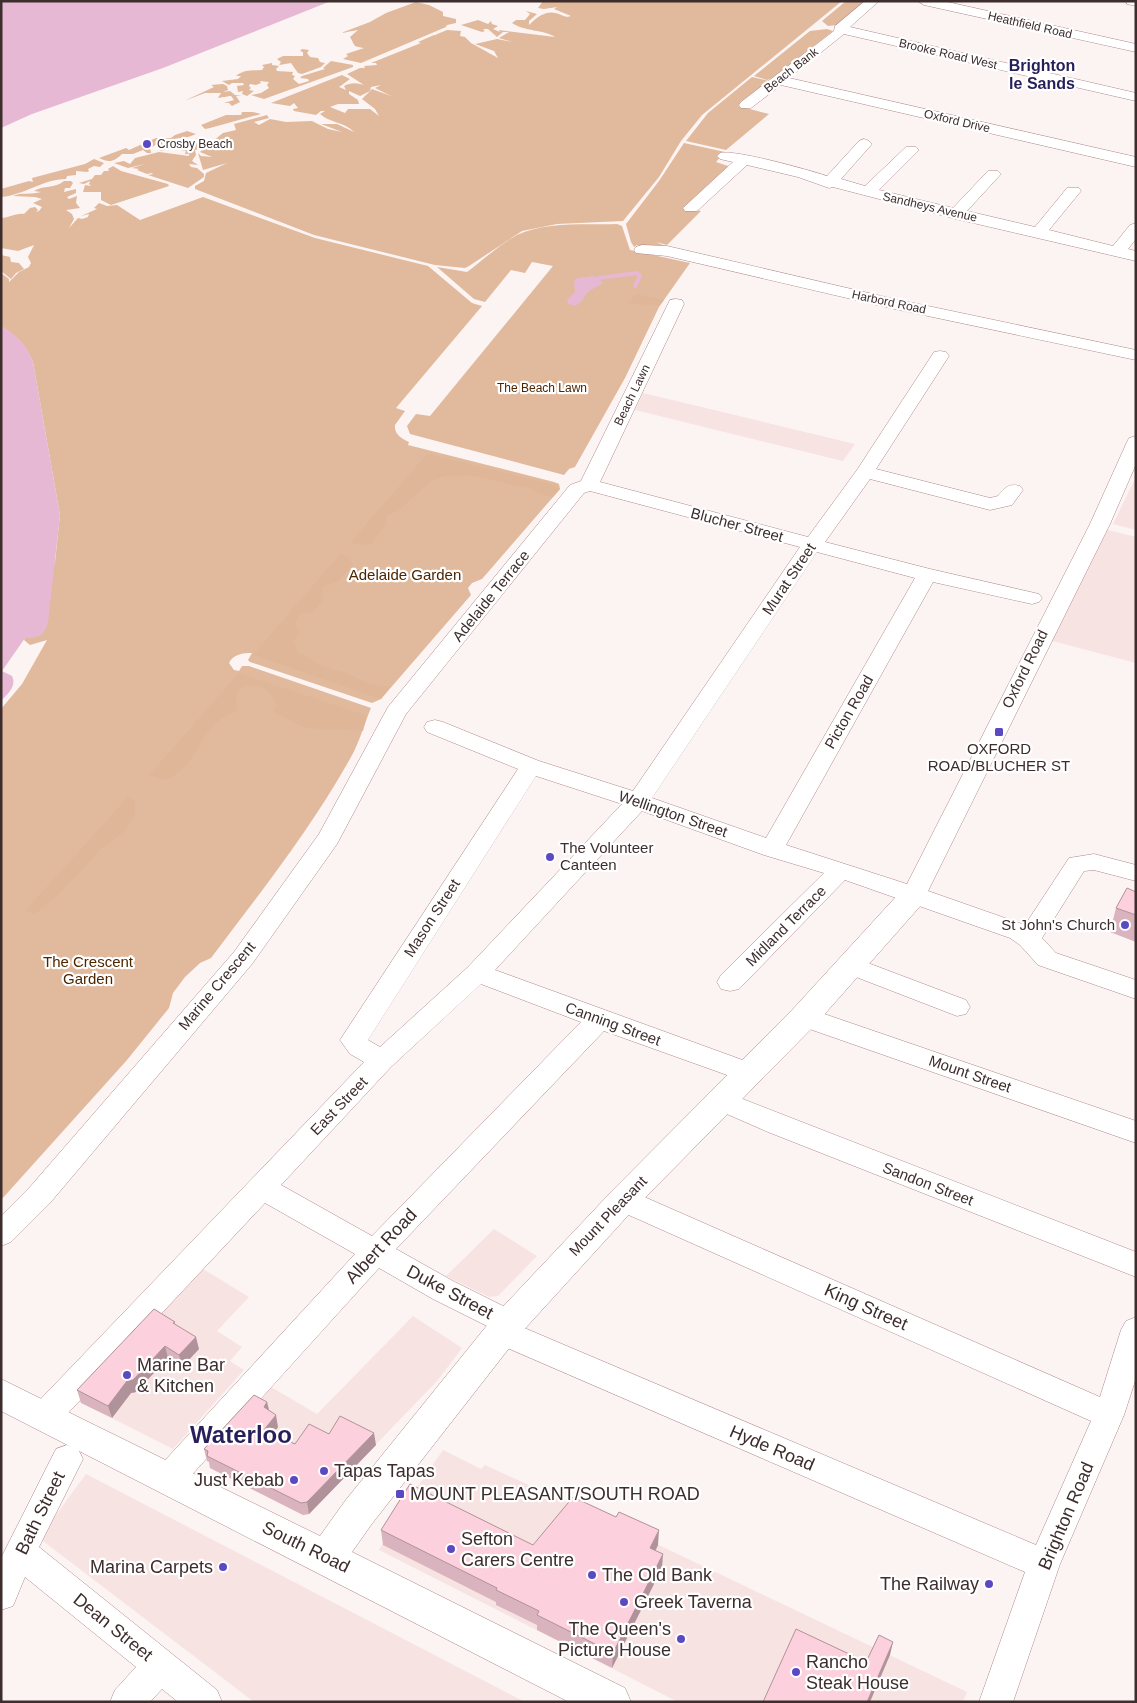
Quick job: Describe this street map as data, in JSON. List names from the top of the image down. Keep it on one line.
{"streets":{"street":["Heathfield Road","Brooke Road West","Beach Bank","Oxford Drive","Sandheys Avenue","Harbord Road","Beach Lawn","Blucher Street","Murat Street","Adelaide Terrace","Oxford Road","Picton Road","Wellington Street","Mason Street","Midland Terrace","Marine Crescent","Canning Street","Mount Street","East Street","Sandon Street","Mount Pleasant","Albert Road","Duke Street","King Street","Hyde Road","Bath Street","Brighton Road","South Road","Dean Street"]},"crossings":[["Brooke Road West","Beach Bank"],["Beach Bank","Oxford Drive"],["Beach Lawn","Blucher Street"],["Beach Lawn","Adelaide Terrace"],["Blucher Street","Murat Street"],["Blucher Street","Adelaide Terrace"],["Blucher Street","Picton Road"],["Murat Street","Wellington Street"],["Murat Street","East Street"],["Adelaide Terrace","Marine Crescent"],["Oxford Road","Wellington Street"],["Oxford Road","Mount Pleasant"],["Picton Road","Wellington Street"],["Wellington Street","Mason Street"],["Wellington Street","Midland Terrace"],["Wellington Street","East Street"],["Wellington Street","Mount Pleasant"],["Mason Street","East Street"],["Canning Street","East Street"],["Canning Street","Mount Pleasant"],["Canning Street","Albert Road"],["Mount Street","Mount Pleasant"],["East Street","Duke Street"],["East Street","South Road"],["Sandon Street","Mount Pleasant"],["Mount Pleasant","Duke Street"],["Mount Pleasant","King Street"],["Mount Pleasant","Hyde Road"],["Mount Pleasant","South Road"],["Albert Road","Duke Street"],["Albert Road","South Road"],["Duke Street","Hyde Road"],["King Street","Brighton Road"],["Hyde Road","Brighton Road"],["Bath Street","Dean Street"]],"districts":["Brighton le Sands","Waterloo"],"parks":["The Beach Lawn","Adelaide Garden","The Crescent Garden"],"places":{"other":["Crosby Beach","The Volunteer Canteen","St John's Church","Marine Bar & Kitchen","Tapas Tapas","Just Kebab","Sefton Carers Centre","Marina Carpets","The Old Bank","The Railway","Greek Taverna","The Queen's Picture House","Rancho Steak House"],"transit":["OXFORD ROAD/BLUCHER ST","MOUNT PLEASANT/SOUTH ROAD"]}}
